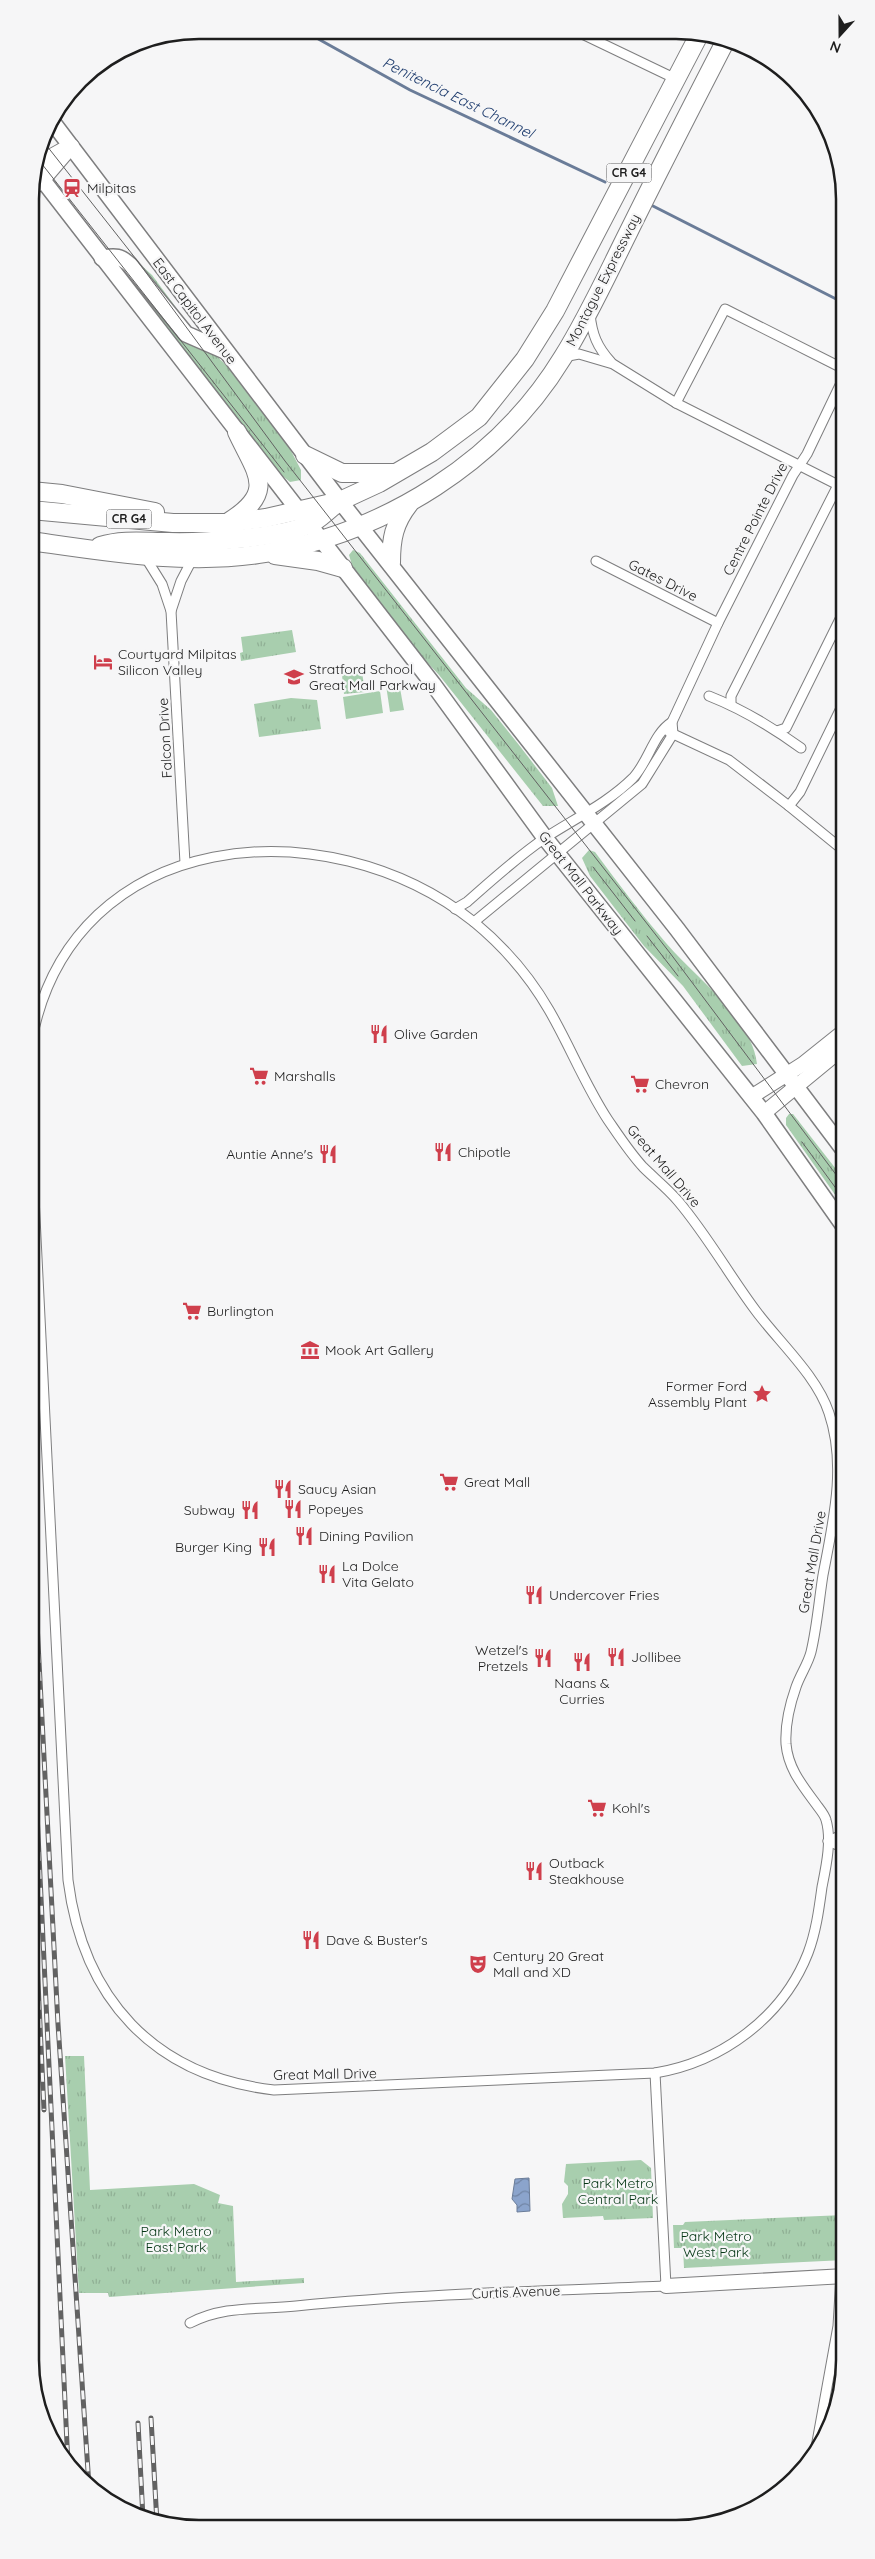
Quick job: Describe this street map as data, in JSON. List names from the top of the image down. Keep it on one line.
{"streets":{"highway":["CR G4","Montague Expressway"],"main road":["East Capitol Avenue","Great Mall Parkway"],"street":["Centre Pointe Drive","Gates Drive","Falcon Drive","Great Mall Drive","Curtis Avenue"]},"crossings":[["Montague Expressway","East Capitol Avenue"],["Montague Expressway","Centre Pointe Drive"],["Montague Expressway","Falcon Drive"],["Montague Expressway","Great Mall Parkway"],["Centre Pointe Drive","Gates Drive"],["Falcon Drive","Great Mall Drive"]],"water":["Penitencia East Channel"],"parks":["Park Metro Central Park","Park Metro East Park","Park Metro West Park"],"places":{"station":["Milpitas"],"hotel":["Courtyard Milpitas Silicon Valley"],"school or university":["Stratford School Great Mall Parkway"],"restaurant":["Olive Garden","Chipotle","Auntie Anne's","Saucy Asian","Popeyes","Subway","Dining Pavilion","Burger King","La Dolce Vita Gelato","Undercover Fries","Jollibee","Wetzel's Pretzels","Naans & Curries","Outback Steakhouse","Dave & Buster's"],"supermarket":["Marshalls","Chevron","Burlington","Great Mall","Kohl's"],"museum":["Mook Art Gallery"],"place":["Former Ford Assembly Plant"],"theatre":["Century 20 Great Mall and XD"]},"north":"bottom"}
